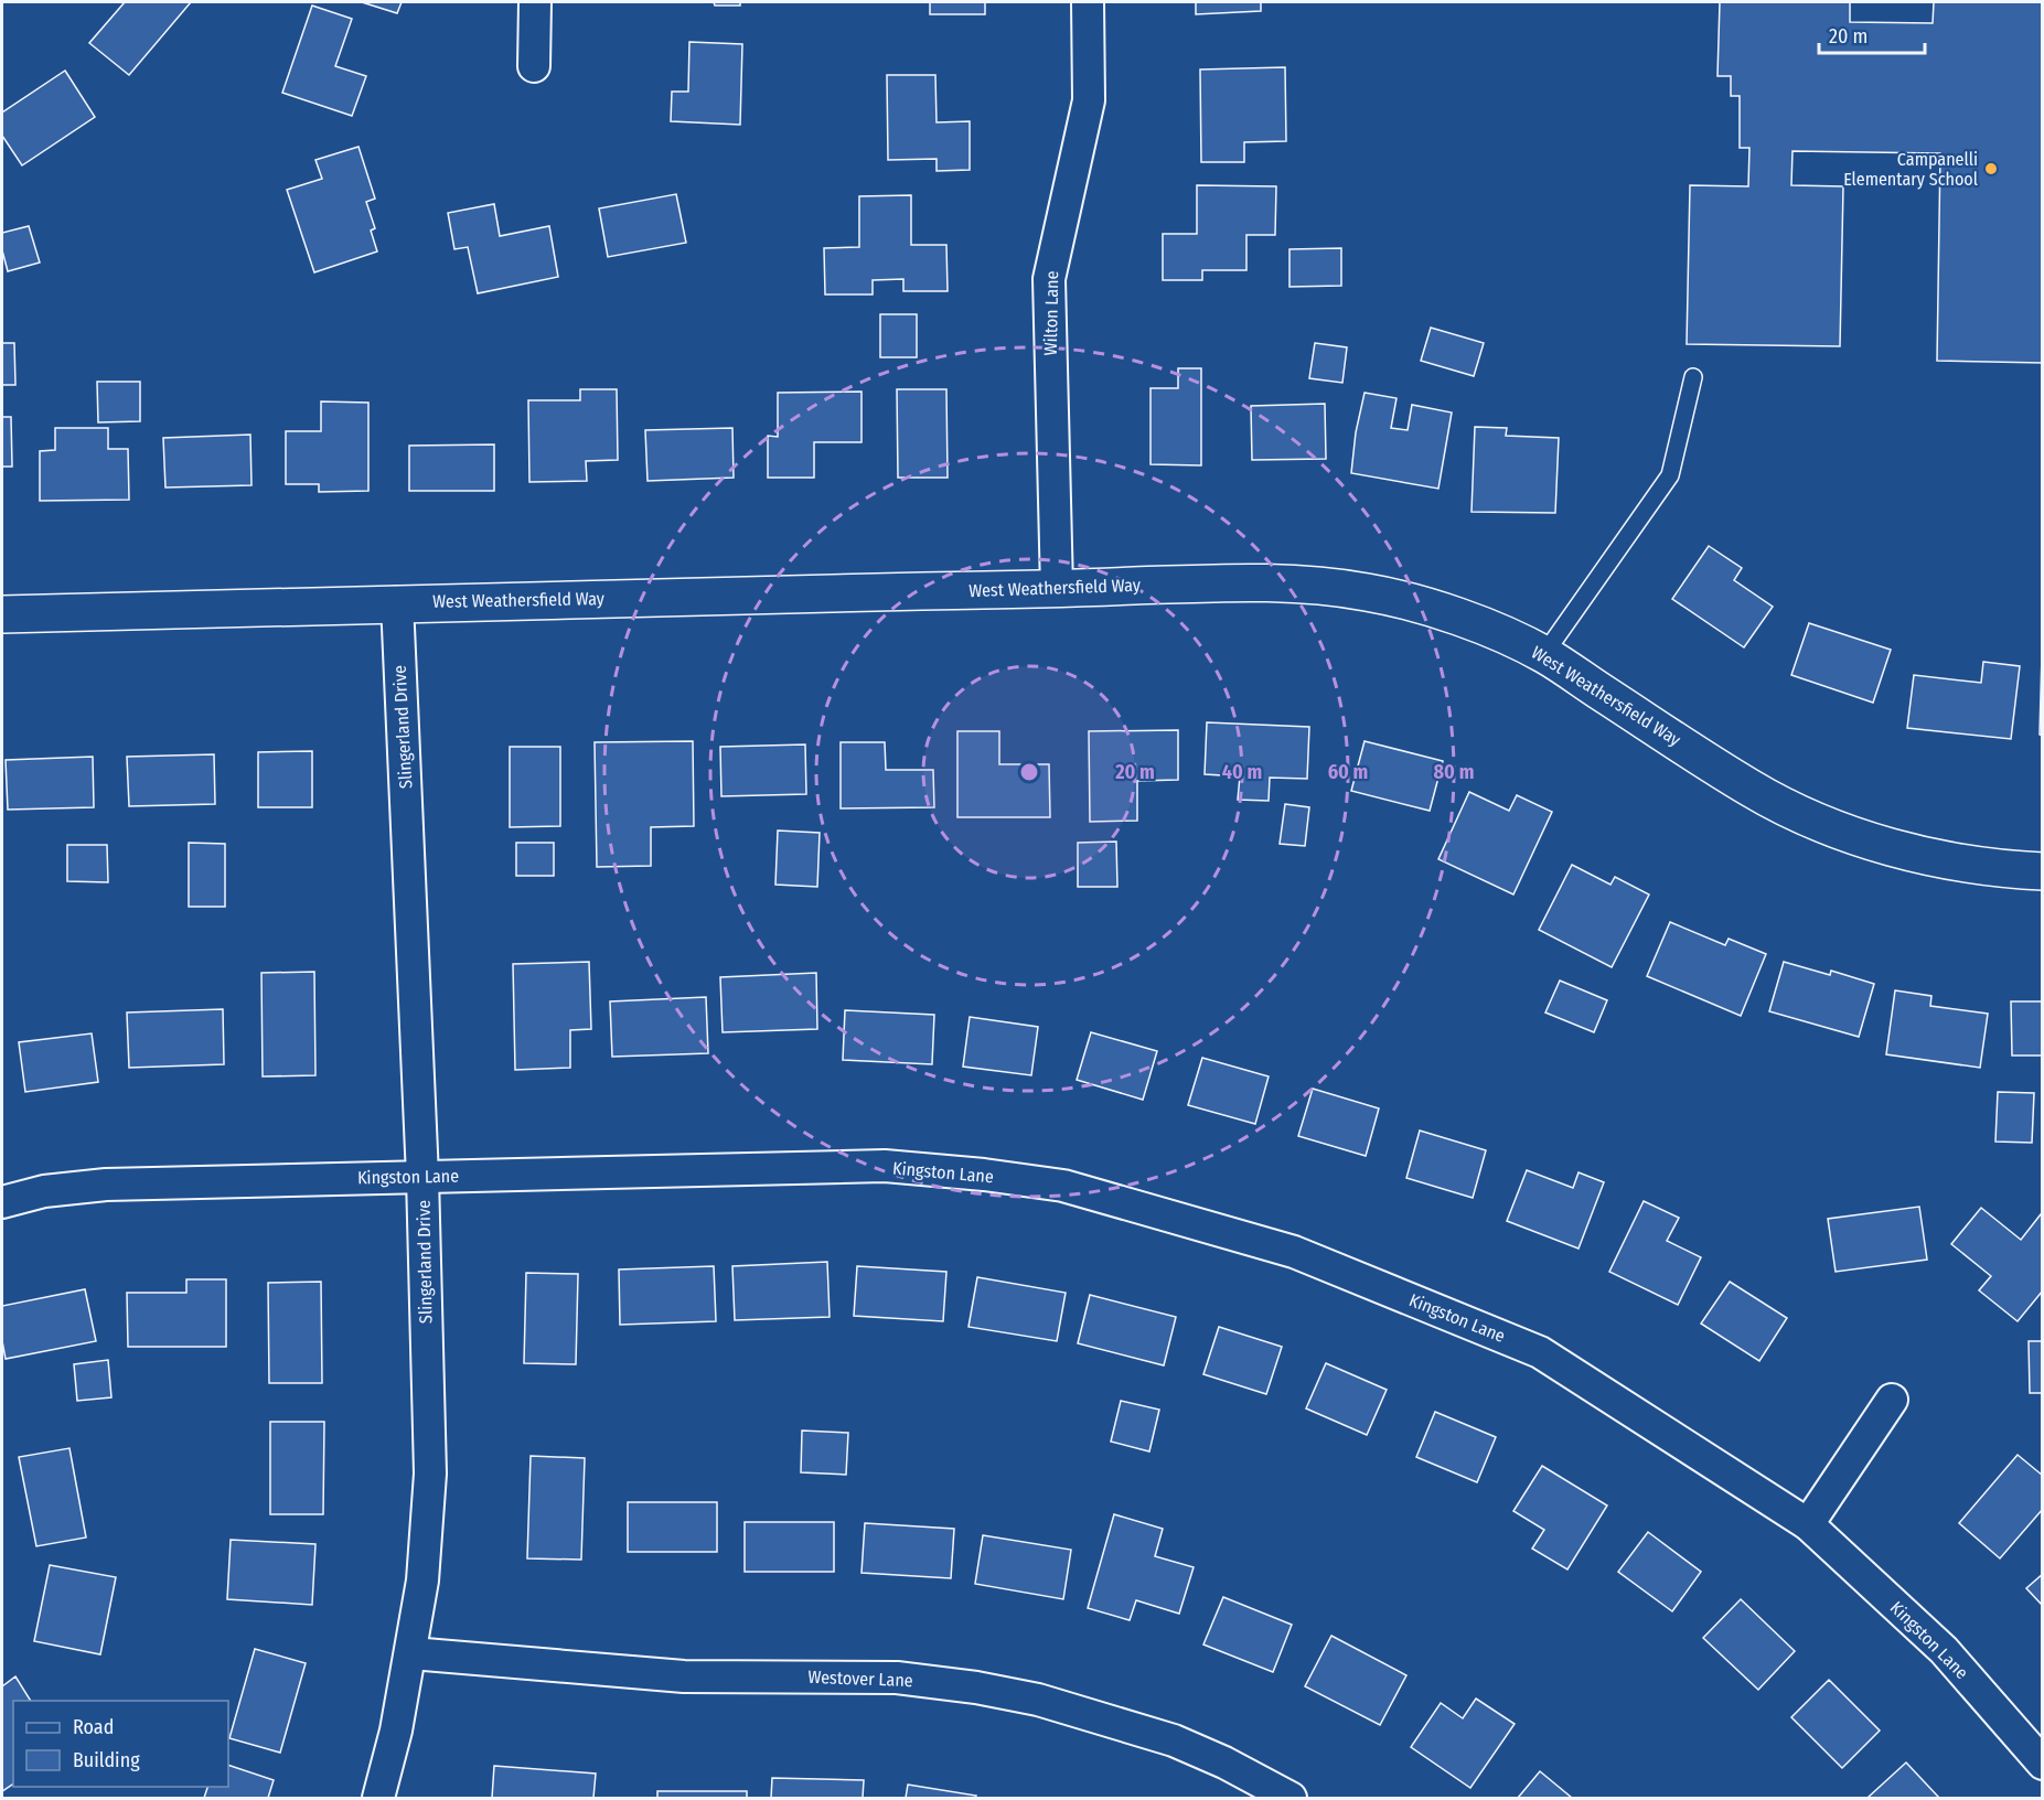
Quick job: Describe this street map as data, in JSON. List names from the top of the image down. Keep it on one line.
{"streets":{"street":["Wilton Lane","West Weathersfield Way","Slingerland Drive","Kingston Lane","Westover Lane"]},"crossings":[["Wilton Lane","West Weathersfield Way"],["West Weathersfield Way","Slingerland Drive"],["Slingerland Drive","Kingston Lane"],["Slingerland Drive","Westover Lane"]],"places":["Campanelli Elementary School"],"legend":["Road","Building"],"scale_bar":"20 m","rings":["20 m","40 m","60 m","80 m"]}
